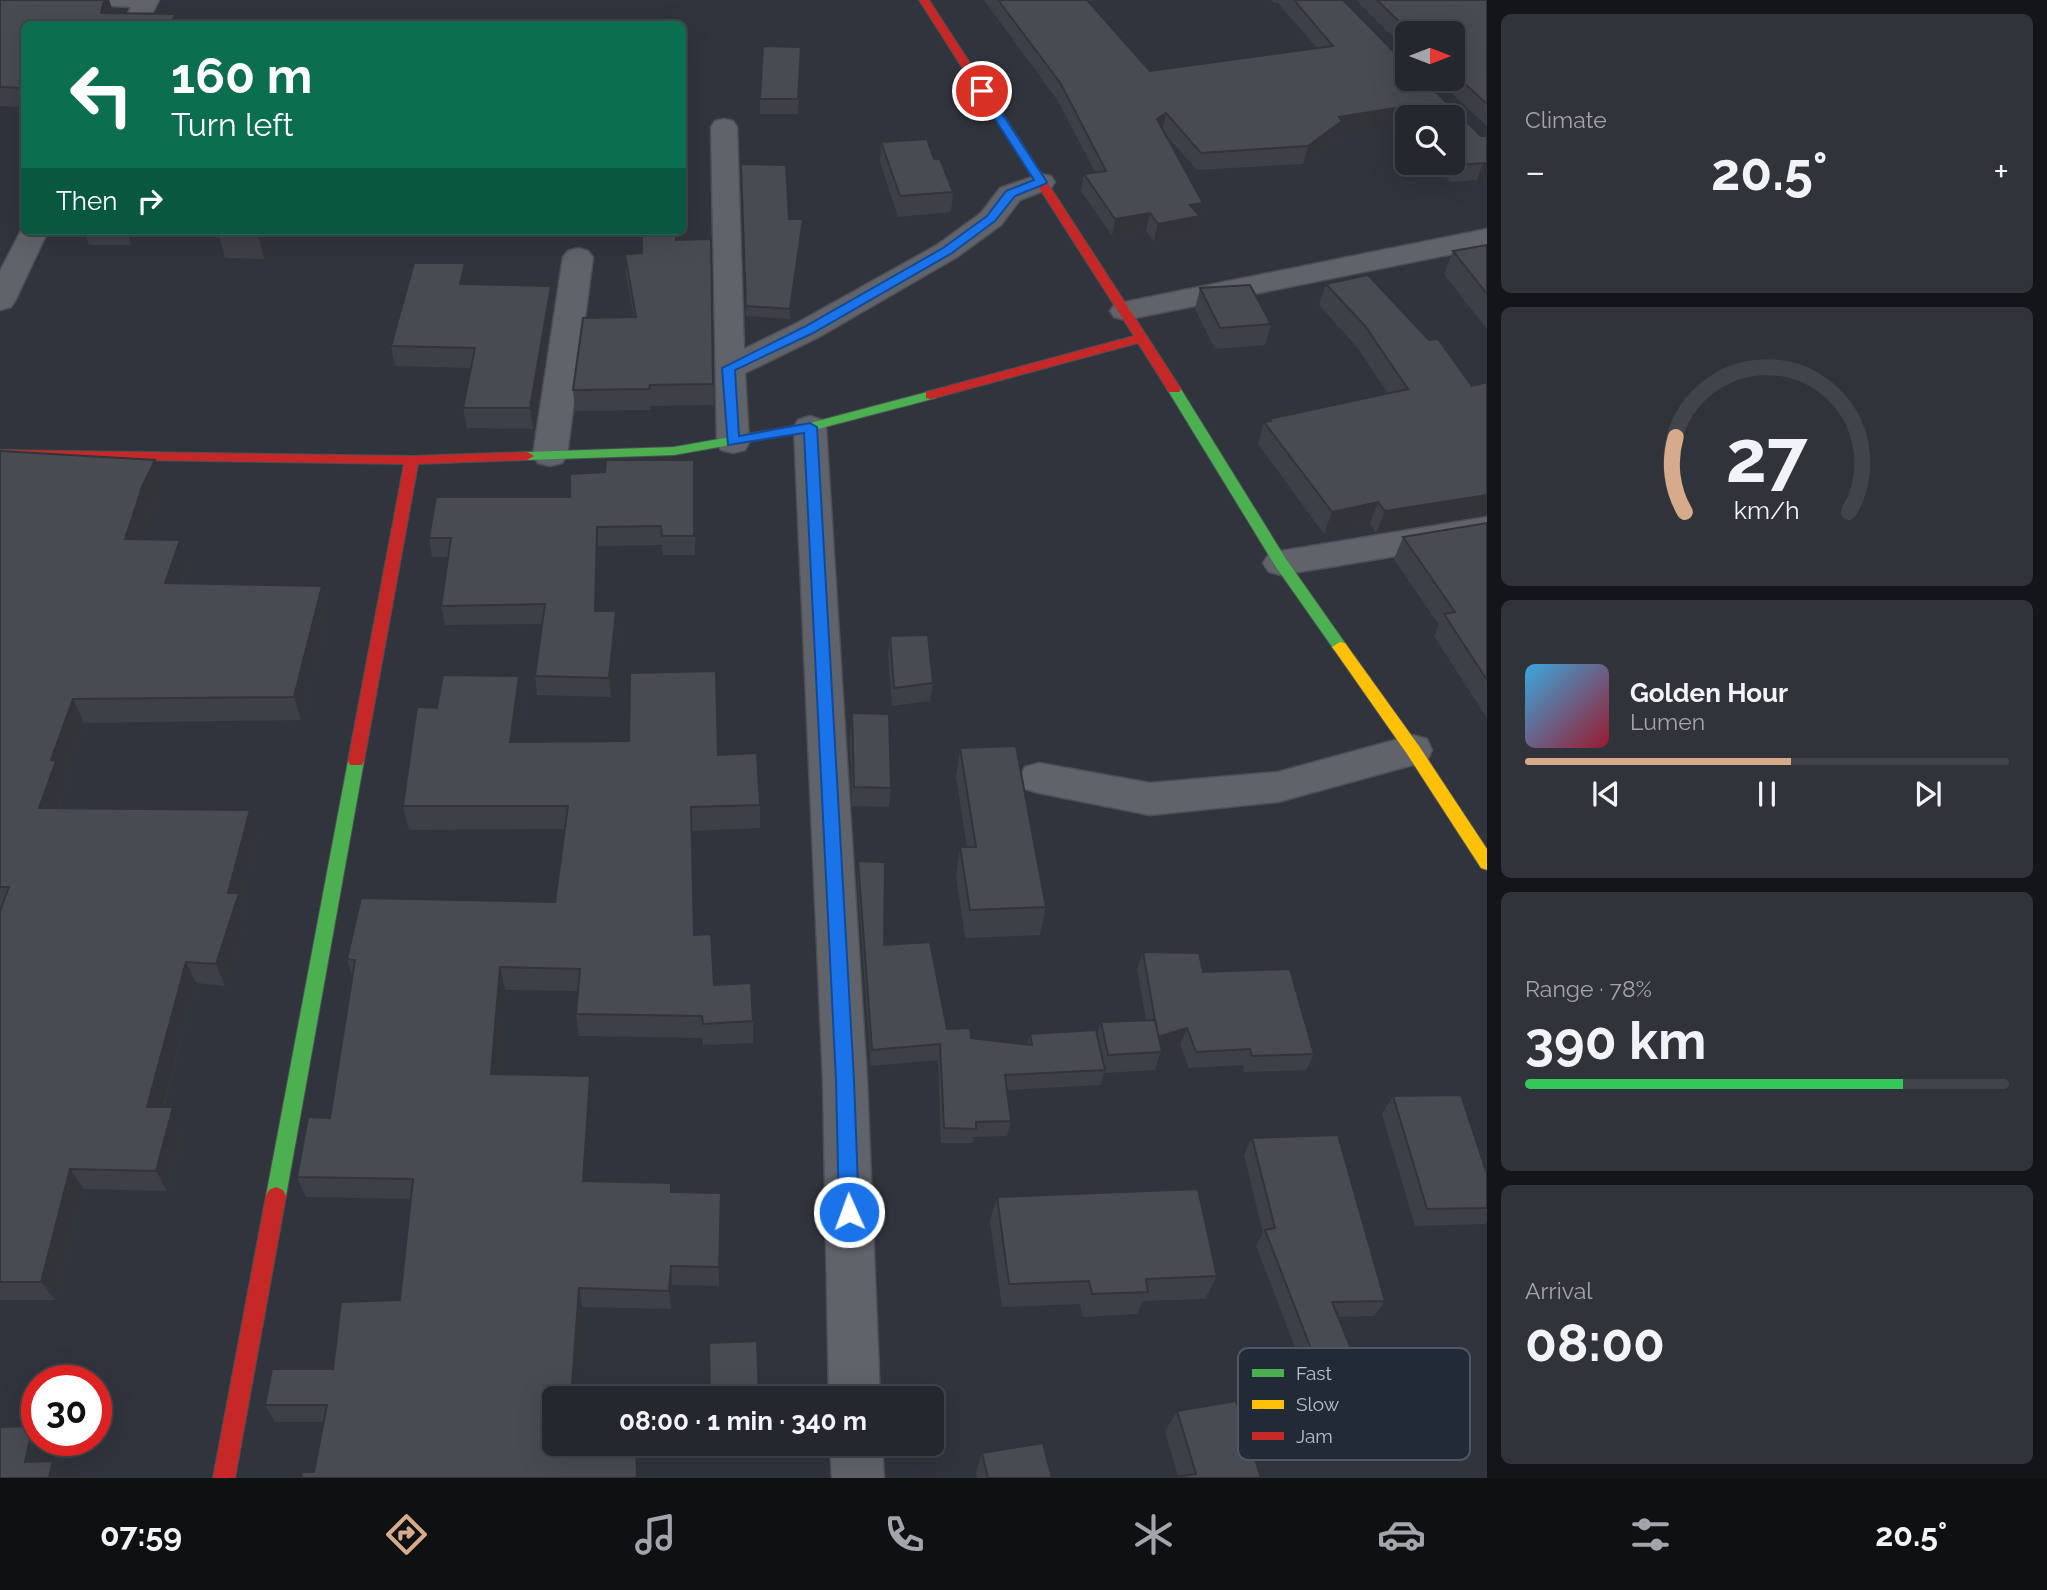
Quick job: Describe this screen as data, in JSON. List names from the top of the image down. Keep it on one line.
{"legend":["Fast","Slow","Jam"],"north":"right","page":{"tile":["Climate",["Range · 78%","390 km"],["Arrival","08:00"]],"turn":["160 m","Turn left"],"heat":["−","20.5°","+"],"then":"Then","song":["Golden Hour","Lumen"],"limit":"30","trip":"08:00 · 1 min · 340 m","tabs":["07:59","20.5°"],"gauge":["27","km/h"]}}
